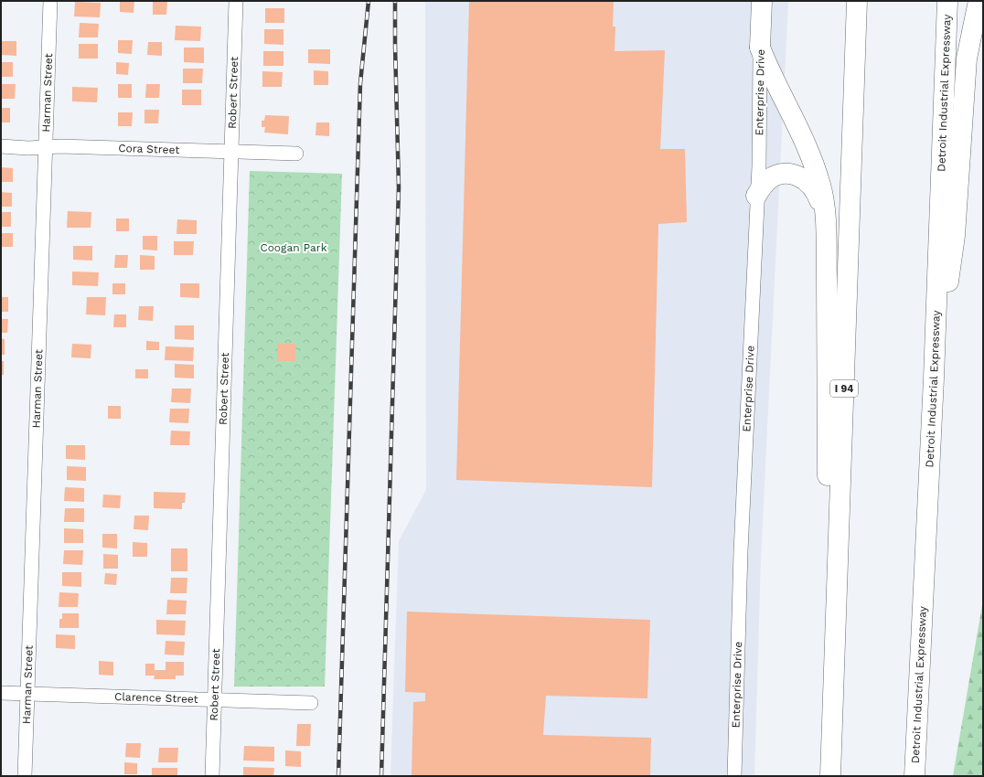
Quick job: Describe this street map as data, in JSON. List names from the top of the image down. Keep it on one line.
{"streets":{"main road":["Enterprise Drive","Detroit Industrial Expressway","I 94"],"street":["Harman Street","Robert Street","Cora Street","Clarence Street"]},"crossings":[["Harman Street","Cora Street"],["Harman Street","Clarence Street"],["Robert Street","Cora Street"],["Robert Street","Clarence Street"]],"parks":["Coogan Park"]}
